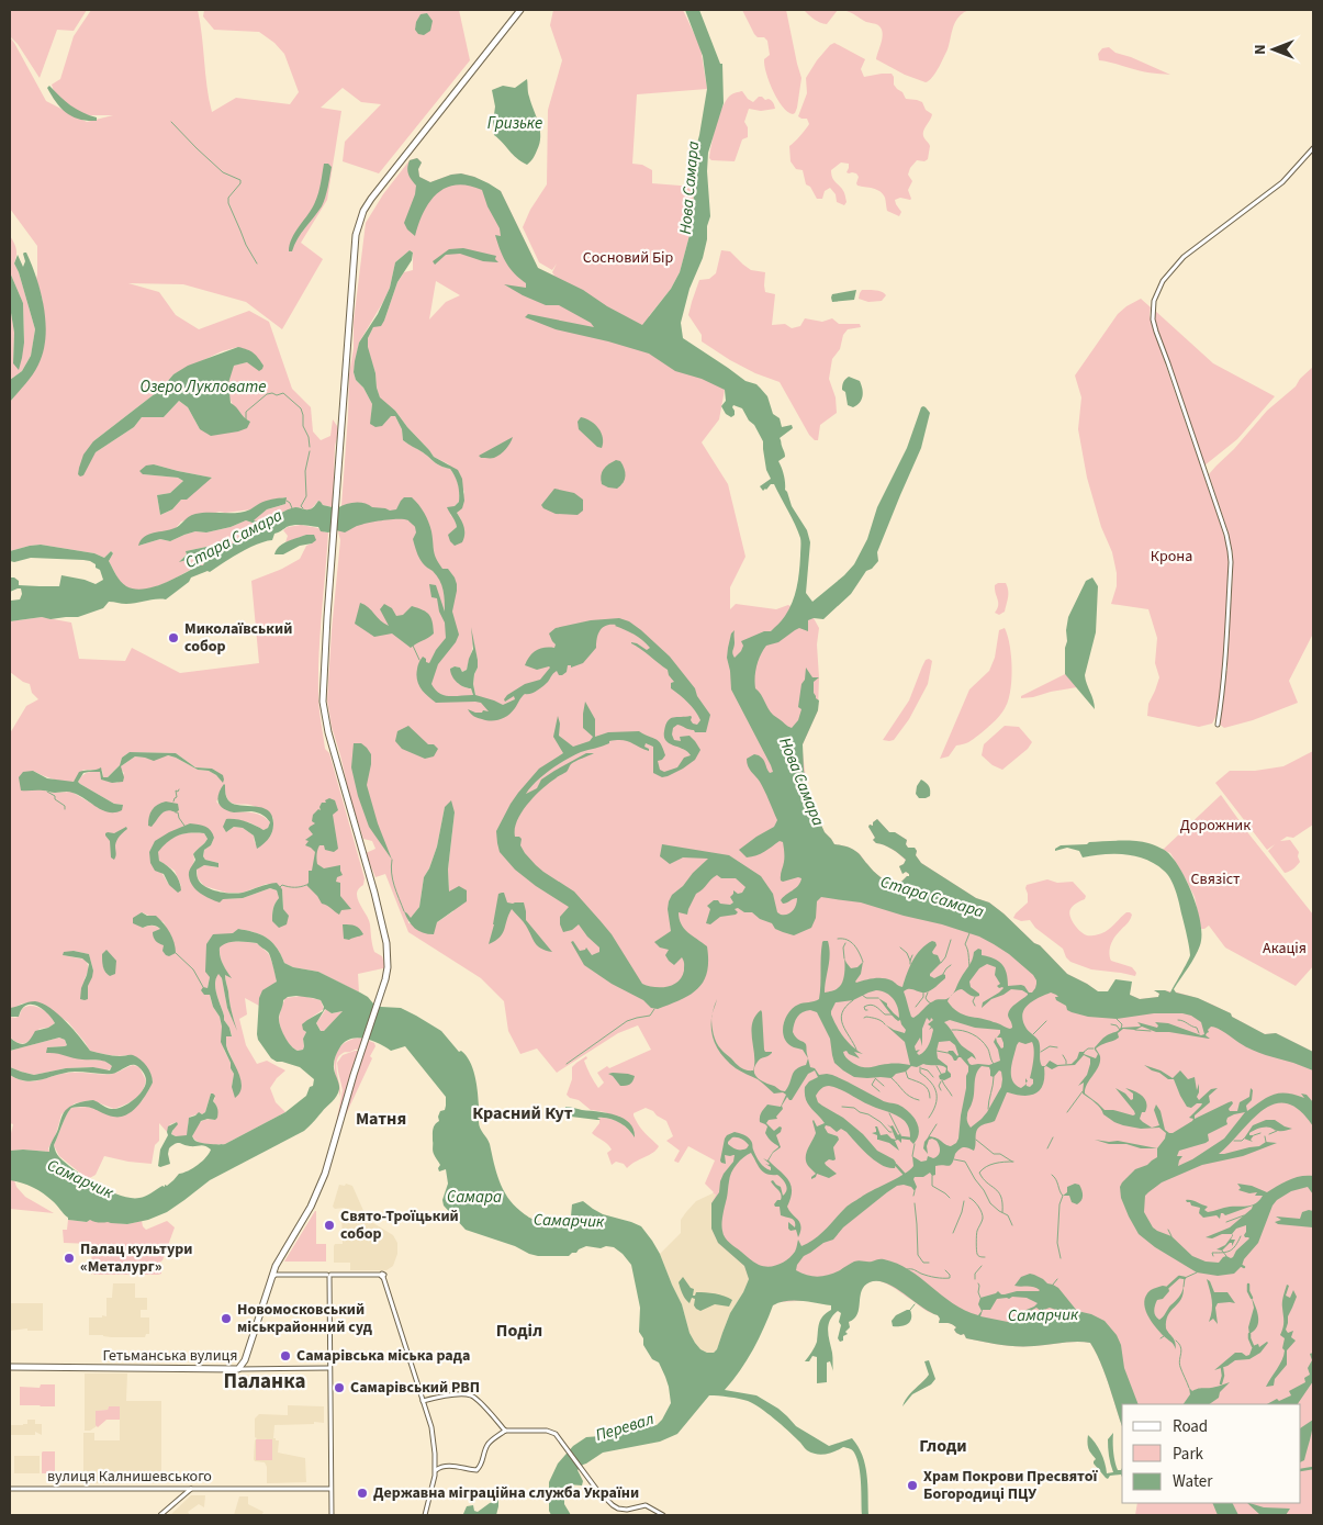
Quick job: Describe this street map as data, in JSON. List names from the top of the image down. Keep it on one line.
{"streets":{"highway":["Гетьманська вулиця"],"street":["вулиця Калнишевського"]},"districts":["Красний Кут","Матня","Поділ","Паланка","Глоди"],"water":["Гризьке","Нова Самара","Озеро Лукловате","Стара Самара","Самарчик","Самара","Перевал"],"parks":["Сосновий Бір","Крона","Дорожник","Связіст","Акація"],"places":["Миколаївський собор","Свято-Троїцький собор","Палац культури «Металург»","Новомосковський міськрайонний суд","Самарівська міська рада","Самарівський РВП","Храм Покрови Пресвятої Богородиці ПЦУ","Державна міграційна служба України"],"legend":["Road","Park","Water"],"north":"left"}
